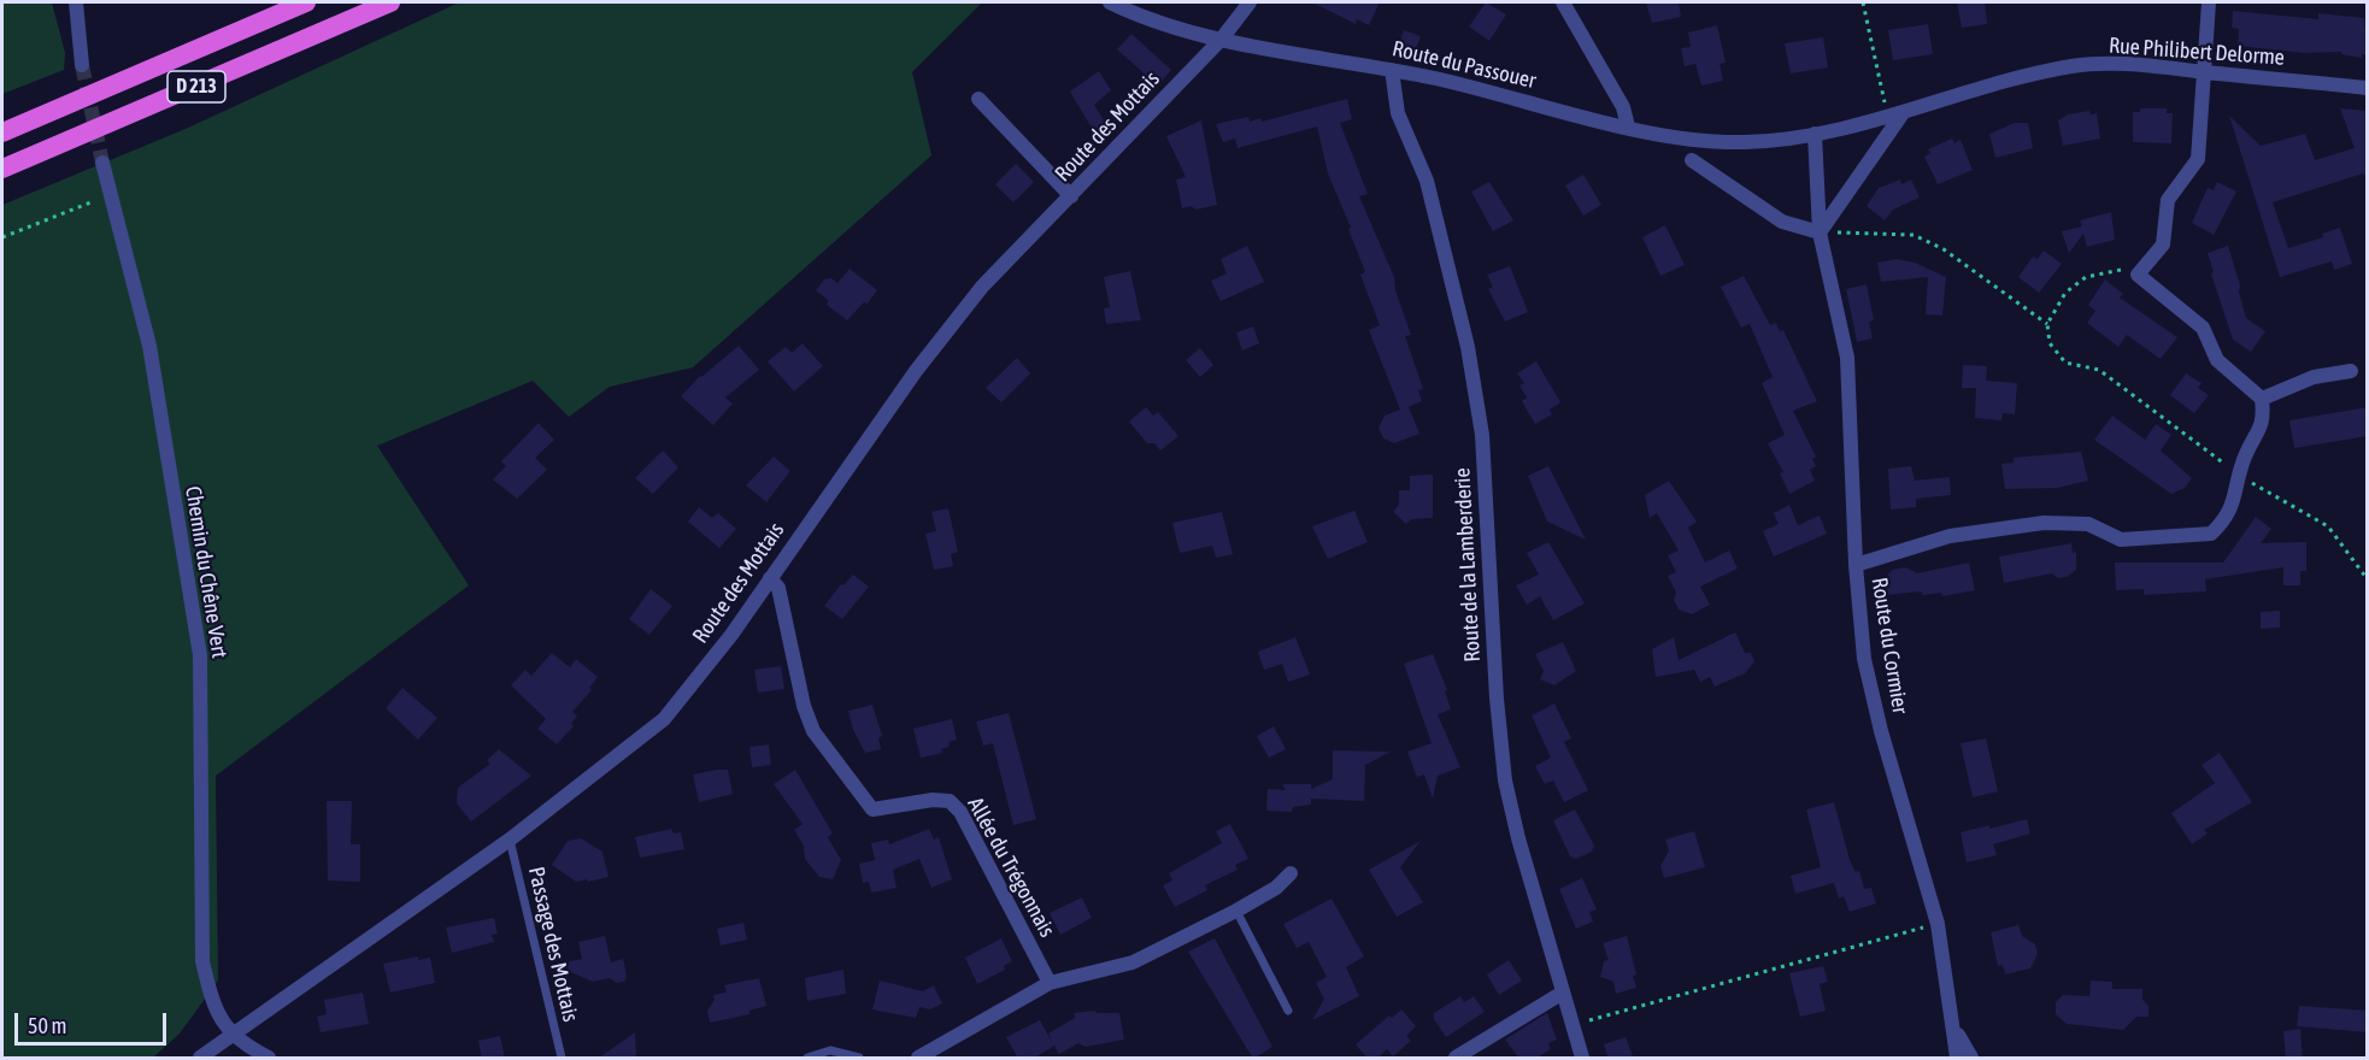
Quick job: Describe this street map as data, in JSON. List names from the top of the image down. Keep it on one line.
{"streets":{"highway":["D 213"],"street":["Rue Philibert Delorme","Route du Passouer","Route des Mottais","Route de la Lamberderie","Chemin du Chêne Vert","Route du Cormier","Allée du Trégonnais"],"lane":["Passage des Mottais"]},"crossings":[["Rue Philibert Delorme","Route du Passouer"],["Rue Philibert Delorme","Route du Cormier"],["Route du Passouer","Route des Mottais"],["Route du Passouer","Route de la Lamberderie"],["Route du Passouer","Route du Cormier"],["Route des Mottais","Chemin du Chêne Vert"],["Route des Mottais","Allée du Trégonnais"],["Route des Mottais","Passage des Mottais"]],"scale_bar":"50 m"}
